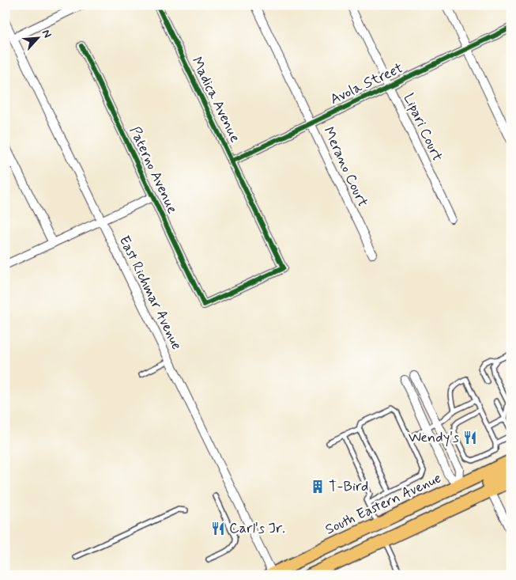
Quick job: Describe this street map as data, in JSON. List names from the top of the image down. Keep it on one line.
{"streets":{"main road":["South Eastern Avenue"],"street":["Avola Street","Madica Avenue","Lipari Court","Merano Court","Paterno Avenue","East Richmar Avenue"]},"crossings":[["Avola Street","Madica Avenue"],["Avola Street","Lipari Court"],["Avola Street","Merano Court"],["Madica Avenue","Paterno Avenue"],["East Richmar Avenue","South Eastern Avenue"]],"places":{"restaurant":["Wendy's","Carl's Jr."],"building":["T-Bird"]},"north":"top right"}
